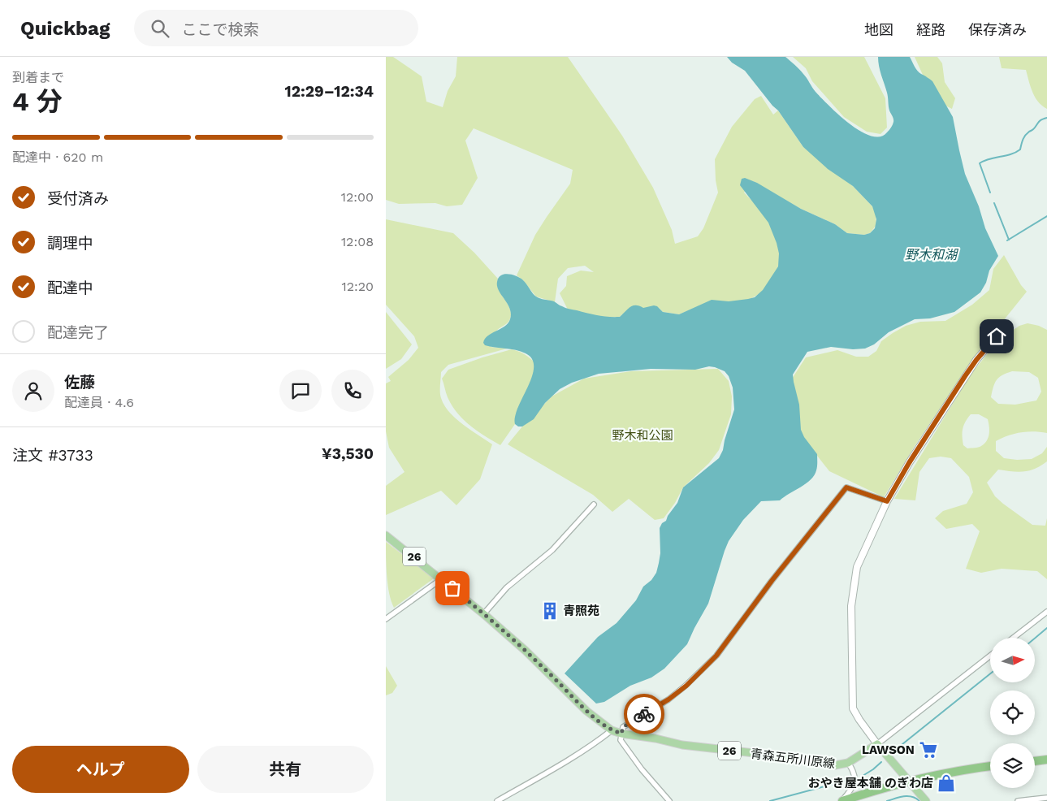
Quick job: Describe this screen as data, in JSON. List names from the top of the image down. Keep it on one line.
{"streets":{"main road":["26","青森五所川原線"]},"water":["野木和湖"],"parks":["野木和公園"],"places":{"building":["青照苑"],"supermarket":["LAWSON"],"shop":["おやき屋本舗 のぎわ店"]},"north":"right","page":{"header":"Quickbag","search":"ここで検索","nav":["地図","経路","保存済み"],"heading":["4 分","到着まで","12:29–12:34"],"panel":["佐藤","配達員 · 4.6","注文 #3733","¥3,530"],"bar":"配達中 · 620 m","list":[["受付済み","12:00"],["調理中","12:08"],["配達中","12:20"],"配達完了"],"buttons":["ヘルプ","共有"]}}
